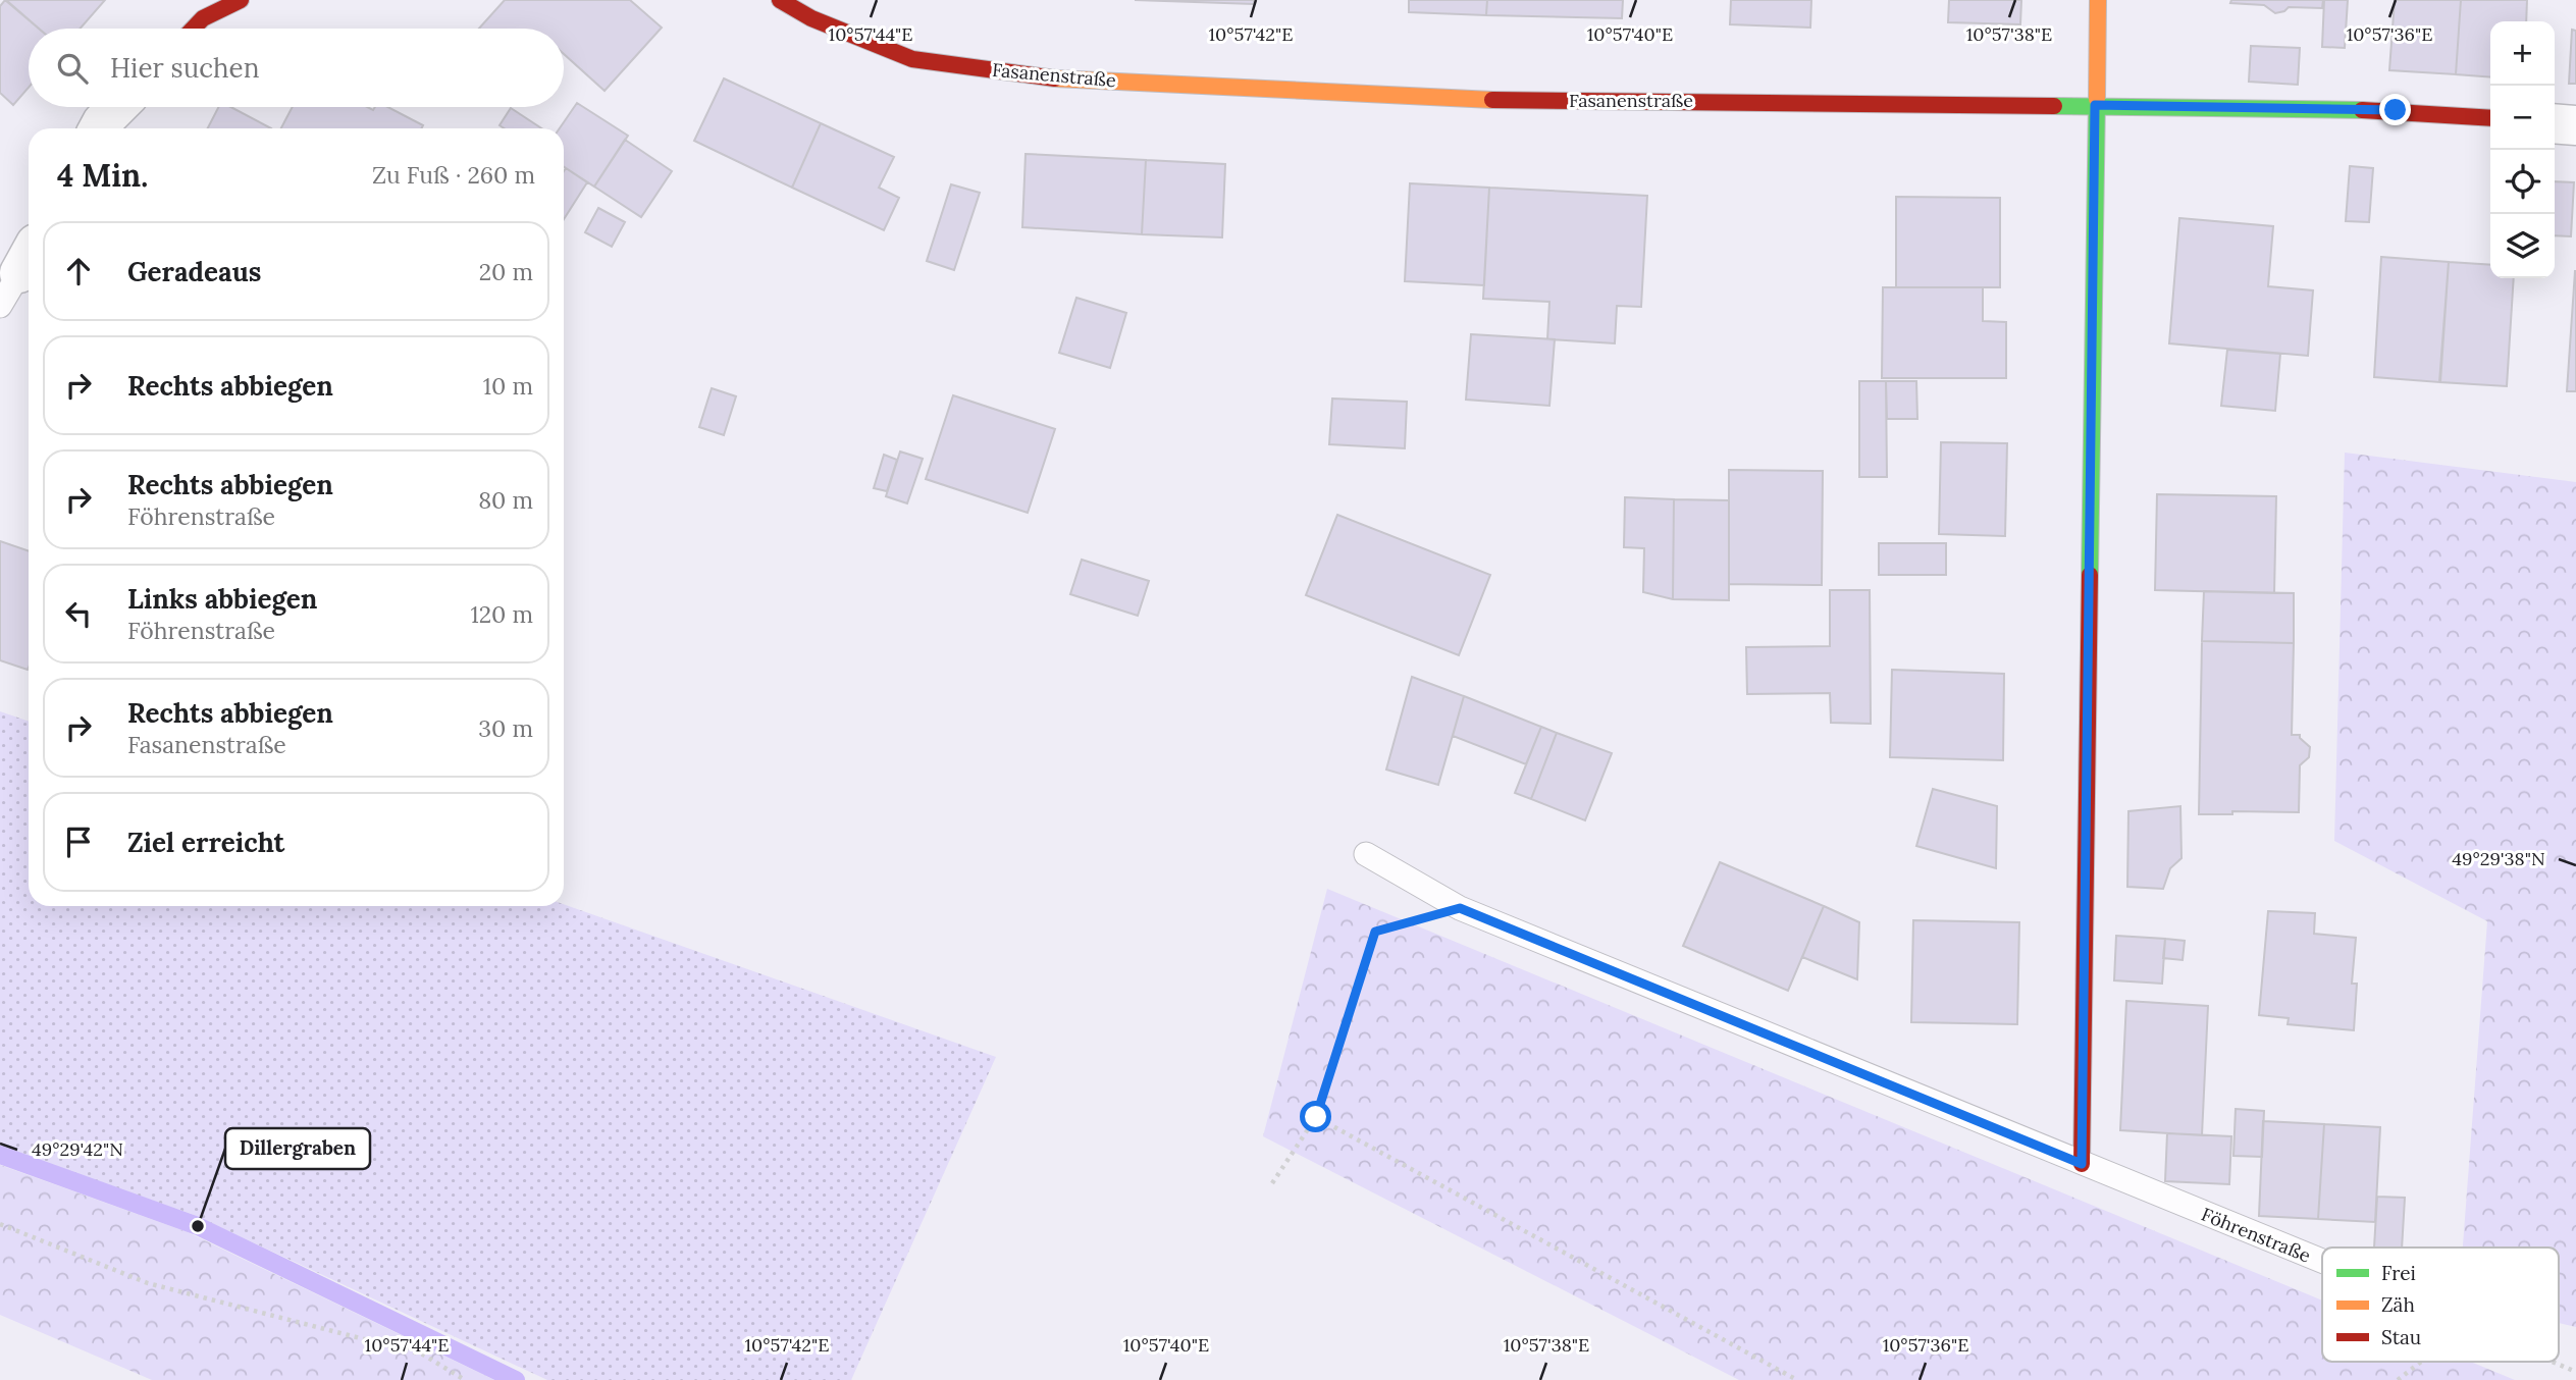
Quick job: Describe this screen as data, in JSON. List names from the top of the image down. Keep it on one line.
{"streets":{"street":["Fasanenstraße"],"lane":["Föhrenstraße"]},"places":["Dillergraben"],"legend":["Frei","Zäh","Stau"],"page":{"map_buttons":["+","−"],"search":"Hier suchen","heading":["4 Min.","Zu Fuß · 260 m"],"list":[["Geradeaus","20 m"],["Rechts abbiegen","10 m"],["Rechts abbiegen","Föhrenstraße","80 m"],["Links abbiegen","Föhrenstraße","120 m"],["Rechts abbiegen","Fasanenstraße","30 m"],"Ziel erreicht"]},"coordinates":["10°57'44\"E","10°57'38\"E","10°57'36\"E","10°57'42\"E","10°57'40\"E","49°29'38\"N","49°29'42\"N"]}
